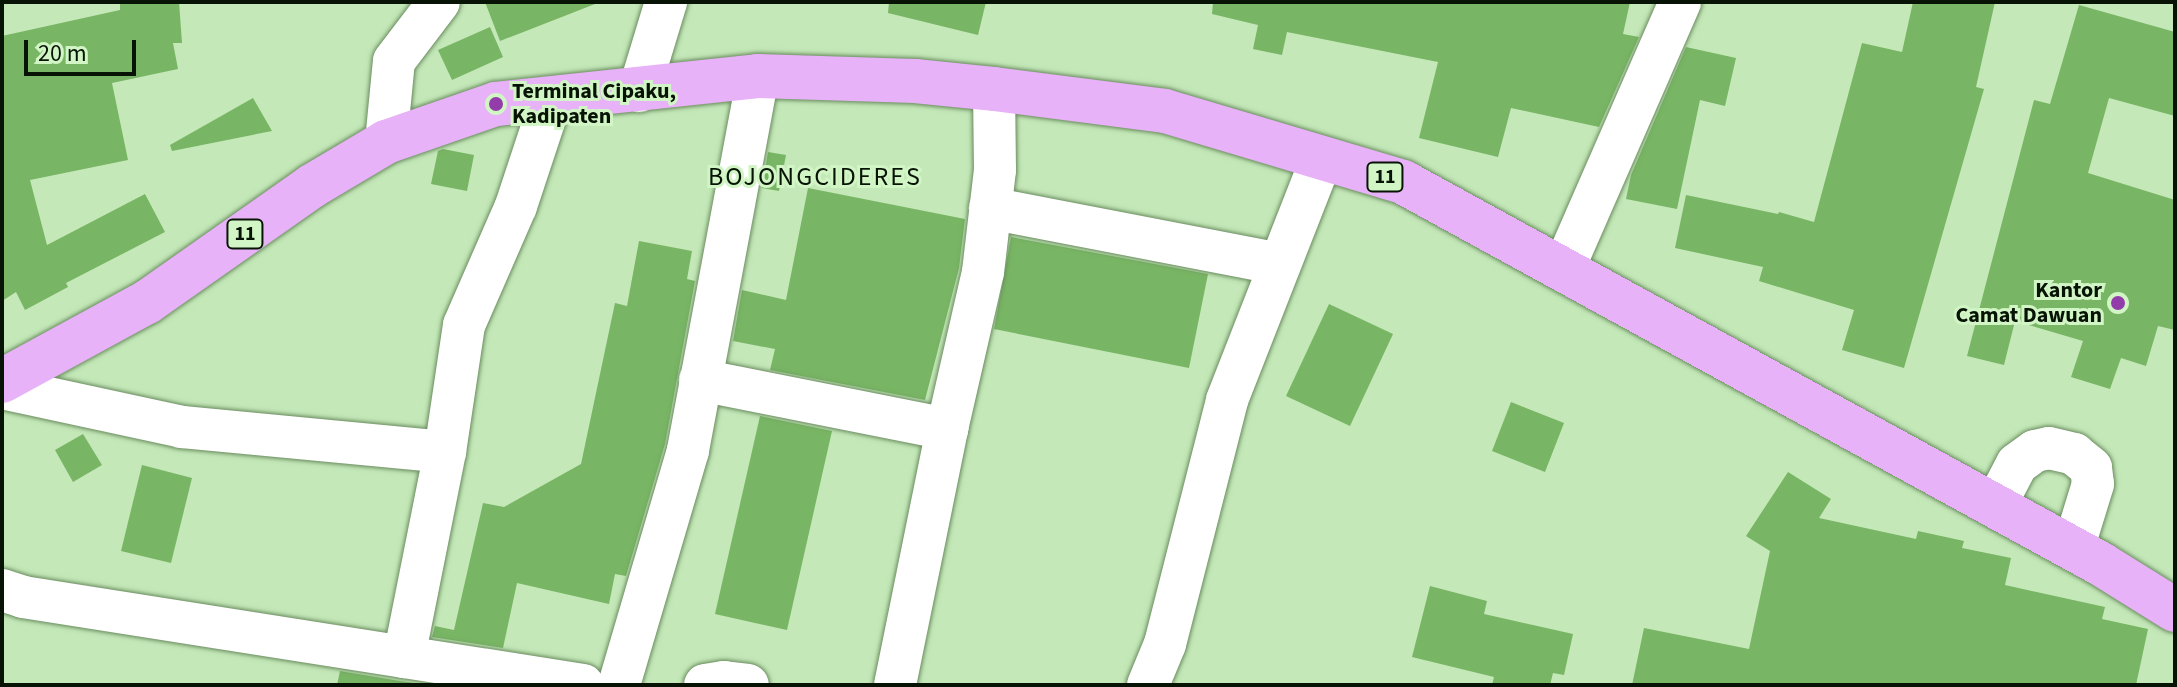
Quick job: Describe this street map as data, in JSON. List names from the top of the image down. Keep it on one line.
{"streets":{"highway":["11"]},"districts":["BOJONGCIDERES"],"places":["Terminal Cipaku, Kadipaten","Kantor Camat Dawuan"],"scale_bar":"20 m"}
